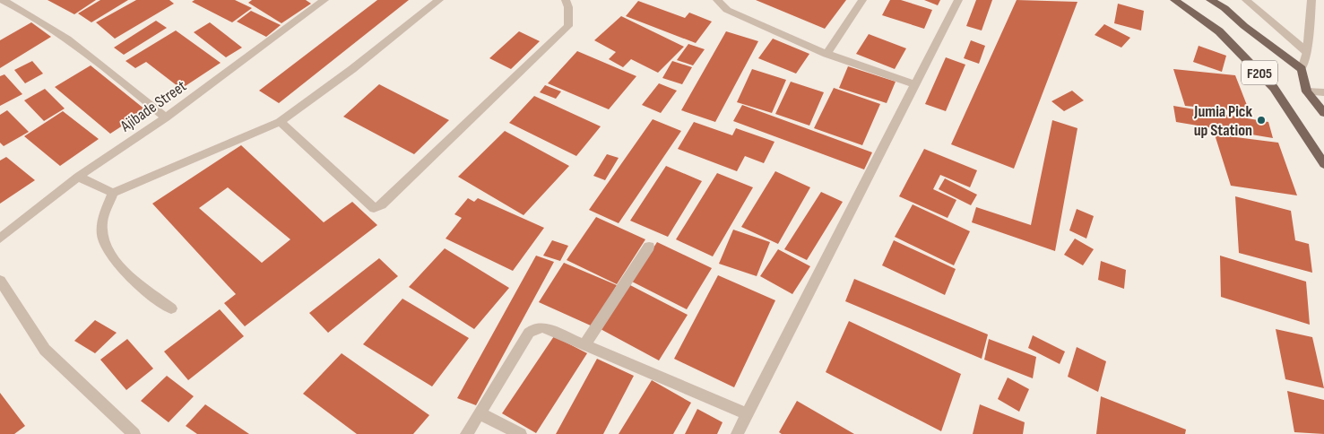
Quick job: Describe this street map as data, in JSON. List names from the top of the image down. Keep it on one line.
{"streets":{"main road":["F205"],"street":["Ajibade Street"]},"places":["Jumia Pick up Station"]}
